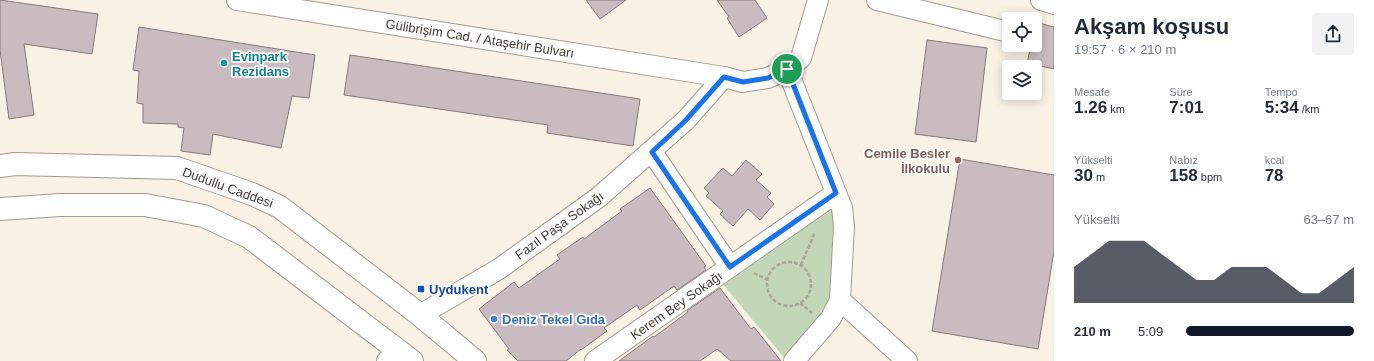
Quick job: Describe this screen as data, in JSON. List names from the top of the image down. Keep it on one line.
{"streets":{"main road":["Dudullu Caddesi"],"street":["Gülibrişim Cad. / Ataşehir Bulvarı","Fazıl Paşa Sokağı","Kerem Bey Sokağı"]},"crossings":[["Gülibrişim Cad. / Ataşehir Bulvarı","Fazıl Paşa Sokağı"],["Dudullu Caddesi","Fazıl Paşa Sokağı"]],"places":{"other":["Evinpark Rezidans","Cemile Besler İlkokulu","Deniz Tekel Gıda"],"transit":["Uydukent"]},"page":{"heading":["Akşam koşusu","19:57 · 6 × 210 m"],"stats":[["Mesafe","1.26 km"],["Süre","7:01"],["Tempo","5:34 /km"],["Yükselti","30 m"],["Nabız","158 bpm"],["kcal","78"]],"chart":["Yükselti","63–67 m"],"list":[{"name":"210 m","note":"5:09"}]}}
